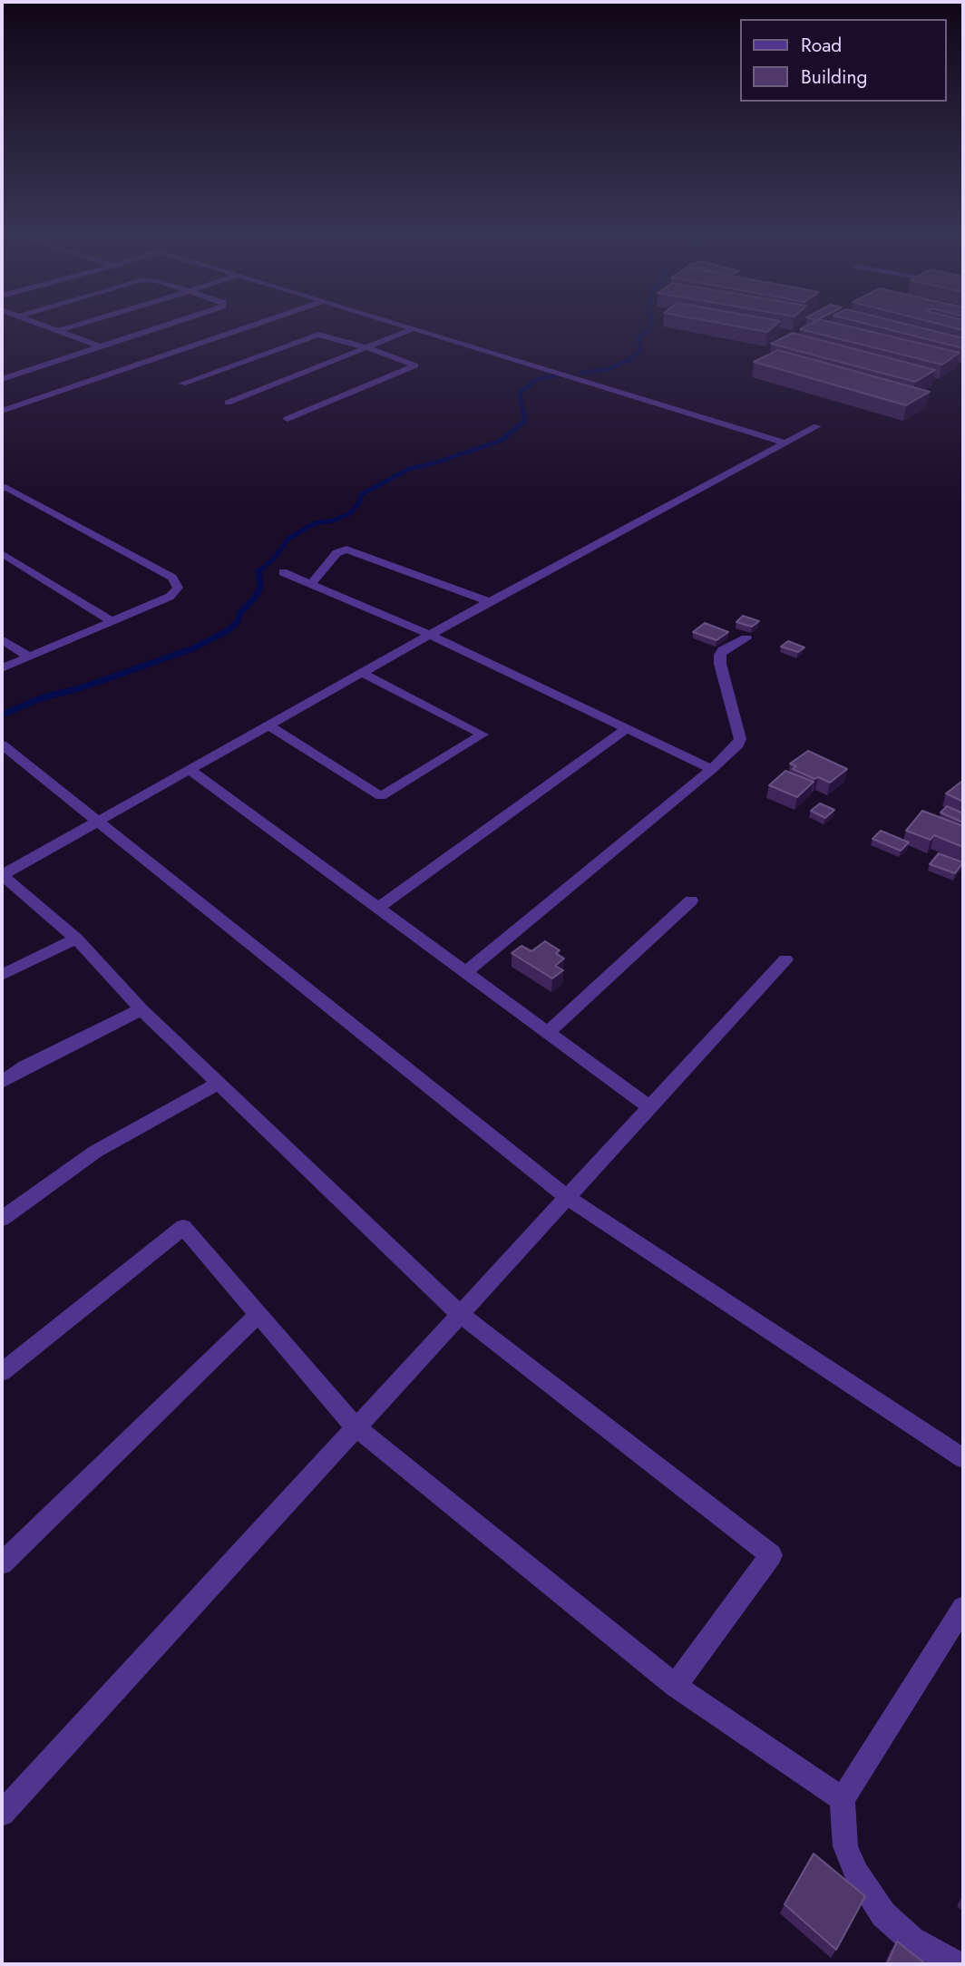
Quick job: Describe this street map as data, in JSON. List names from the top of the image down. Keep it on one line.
{"legend":["Road","Building"]}
